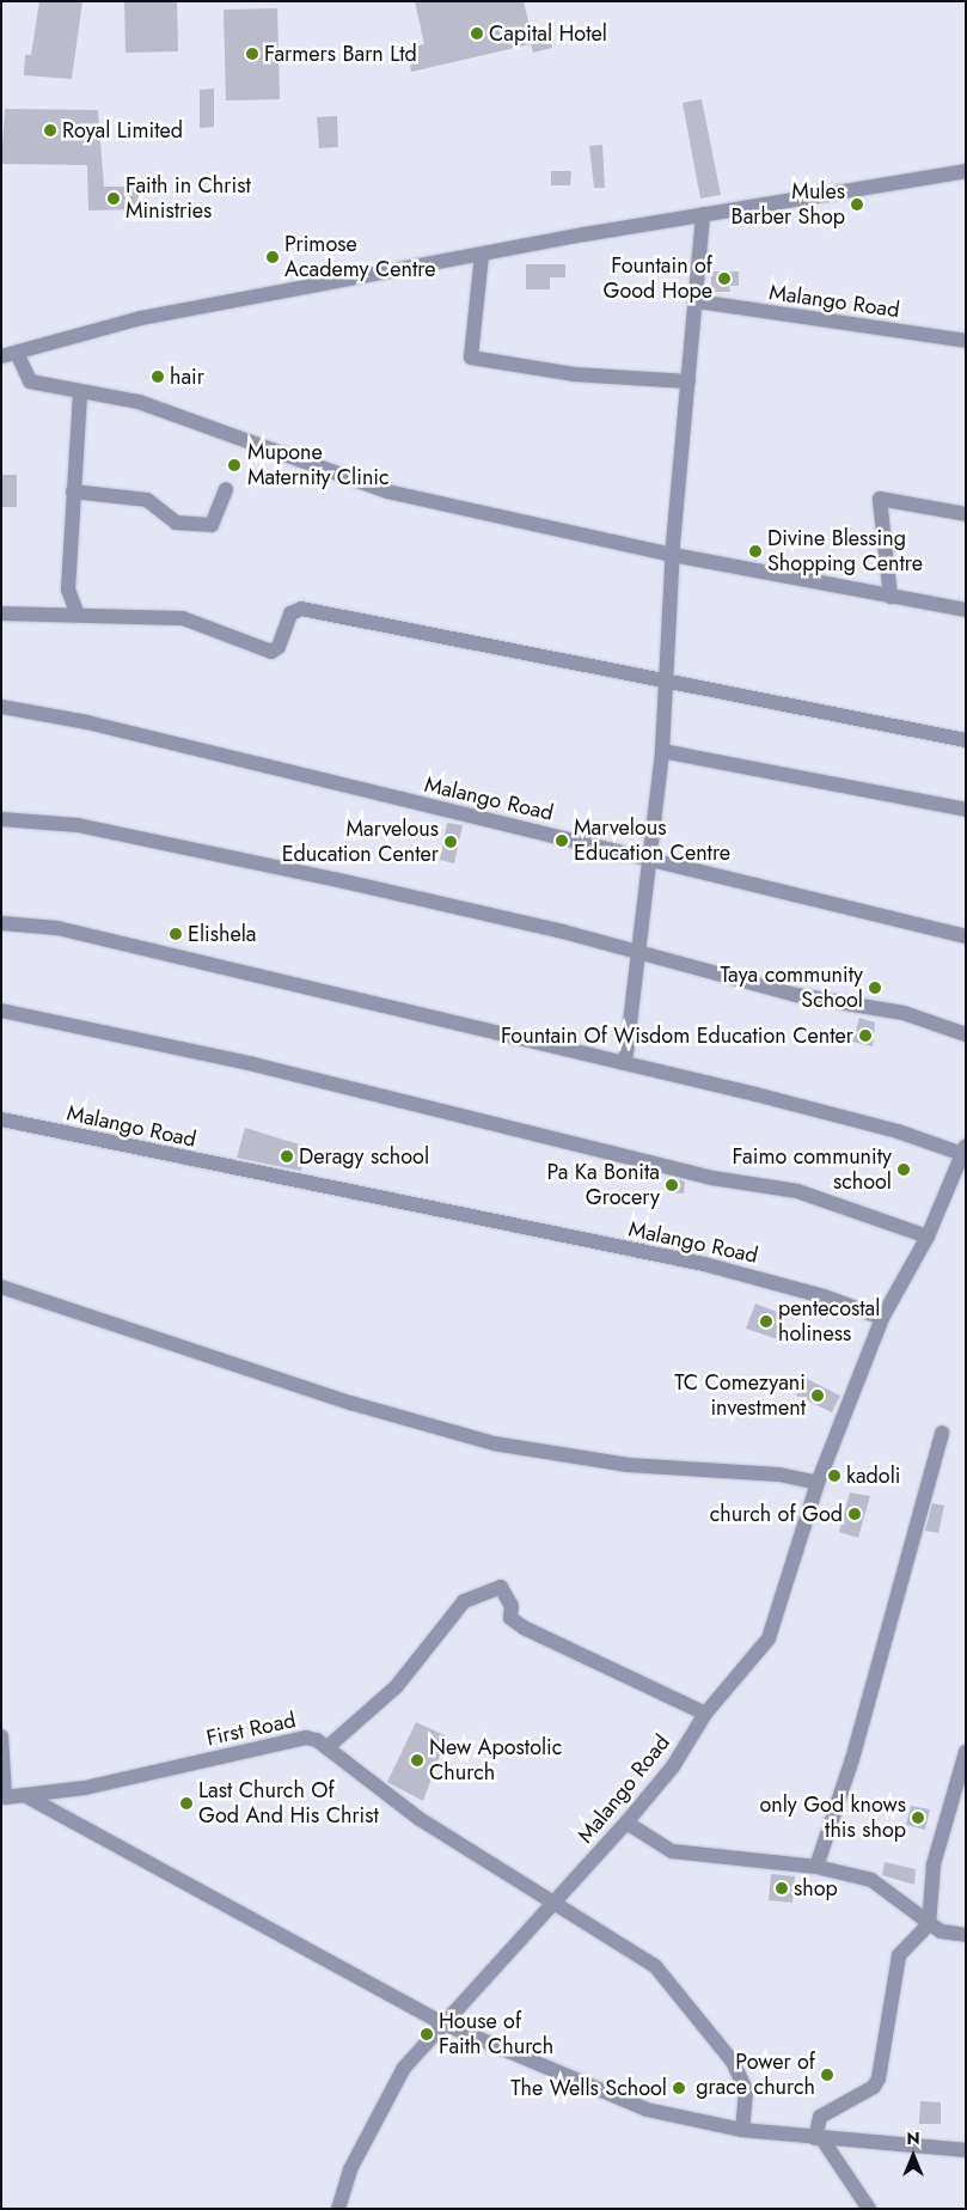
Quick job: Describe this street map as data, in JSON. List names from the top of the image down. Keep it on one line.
{"streets":{"street":["Malango Road","First Road"]},"crossings":[["Malango Road","First Road"]],"places":["Capital Hotel","Farmers Barn Ltd","Royal Limited","Faith in Christ Ministries","Mules Barber Shop","Primose Academy Centre","Fountain of Good Hope","hair","Mupone Maternity Clinic","Divine Blessing Shopping Centre","Marvelous Education Centre","Marvelous Education Center","Elishela","Taya community School","Fountain Of Wisdom Education Center","Deragy school","Faimo community school","Pa Ka Bonita Grocery","pentecostal holiness","TC Comezyani investment","kadoli","church of God","New Apostolic Church","Last Church Of God And His Christ","only God knows this shop","shop","House of Faith Church","Power of grace church","The Wells School"],"north":"top"}
